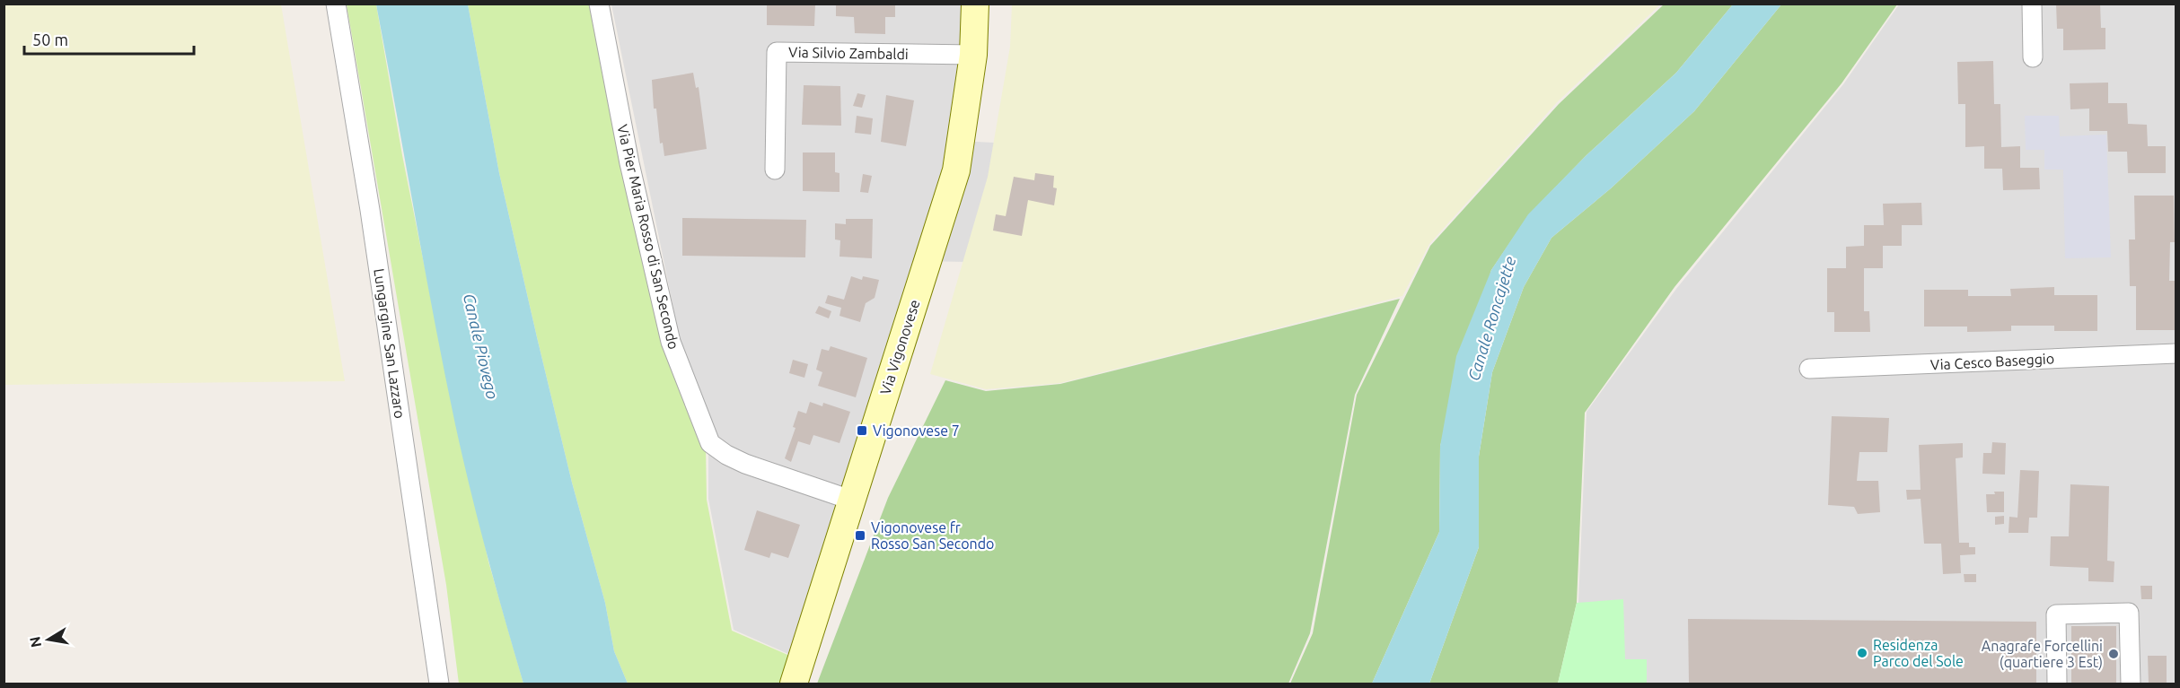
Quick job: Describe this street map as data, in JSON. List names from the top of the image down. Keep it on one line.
{"streets":{"main road":["Via Vigonovese"],"street":["Via Silvio Zambaldi","Via Pier Maria Rosso di San Secondo","Lungargine San Lazzaro","Via Cesco Baseggio"]},"crossings":[["Via Silvio Zambaldi","Via Vigonovese"],["Via Pier Maria Rosso di San Secondo","Via Vigonovese"]],"water":["Canale Roncajette","Canale Piovego"],"places":{"transit":["Vigonovese 7","Vigonovese fr Rosso San Secondo"],"other":["Residenza Parco del Sole","Anagrafe Forcellini (quartiere 3 Est)"]},"scale_bar":"50 m","north":"left"}
